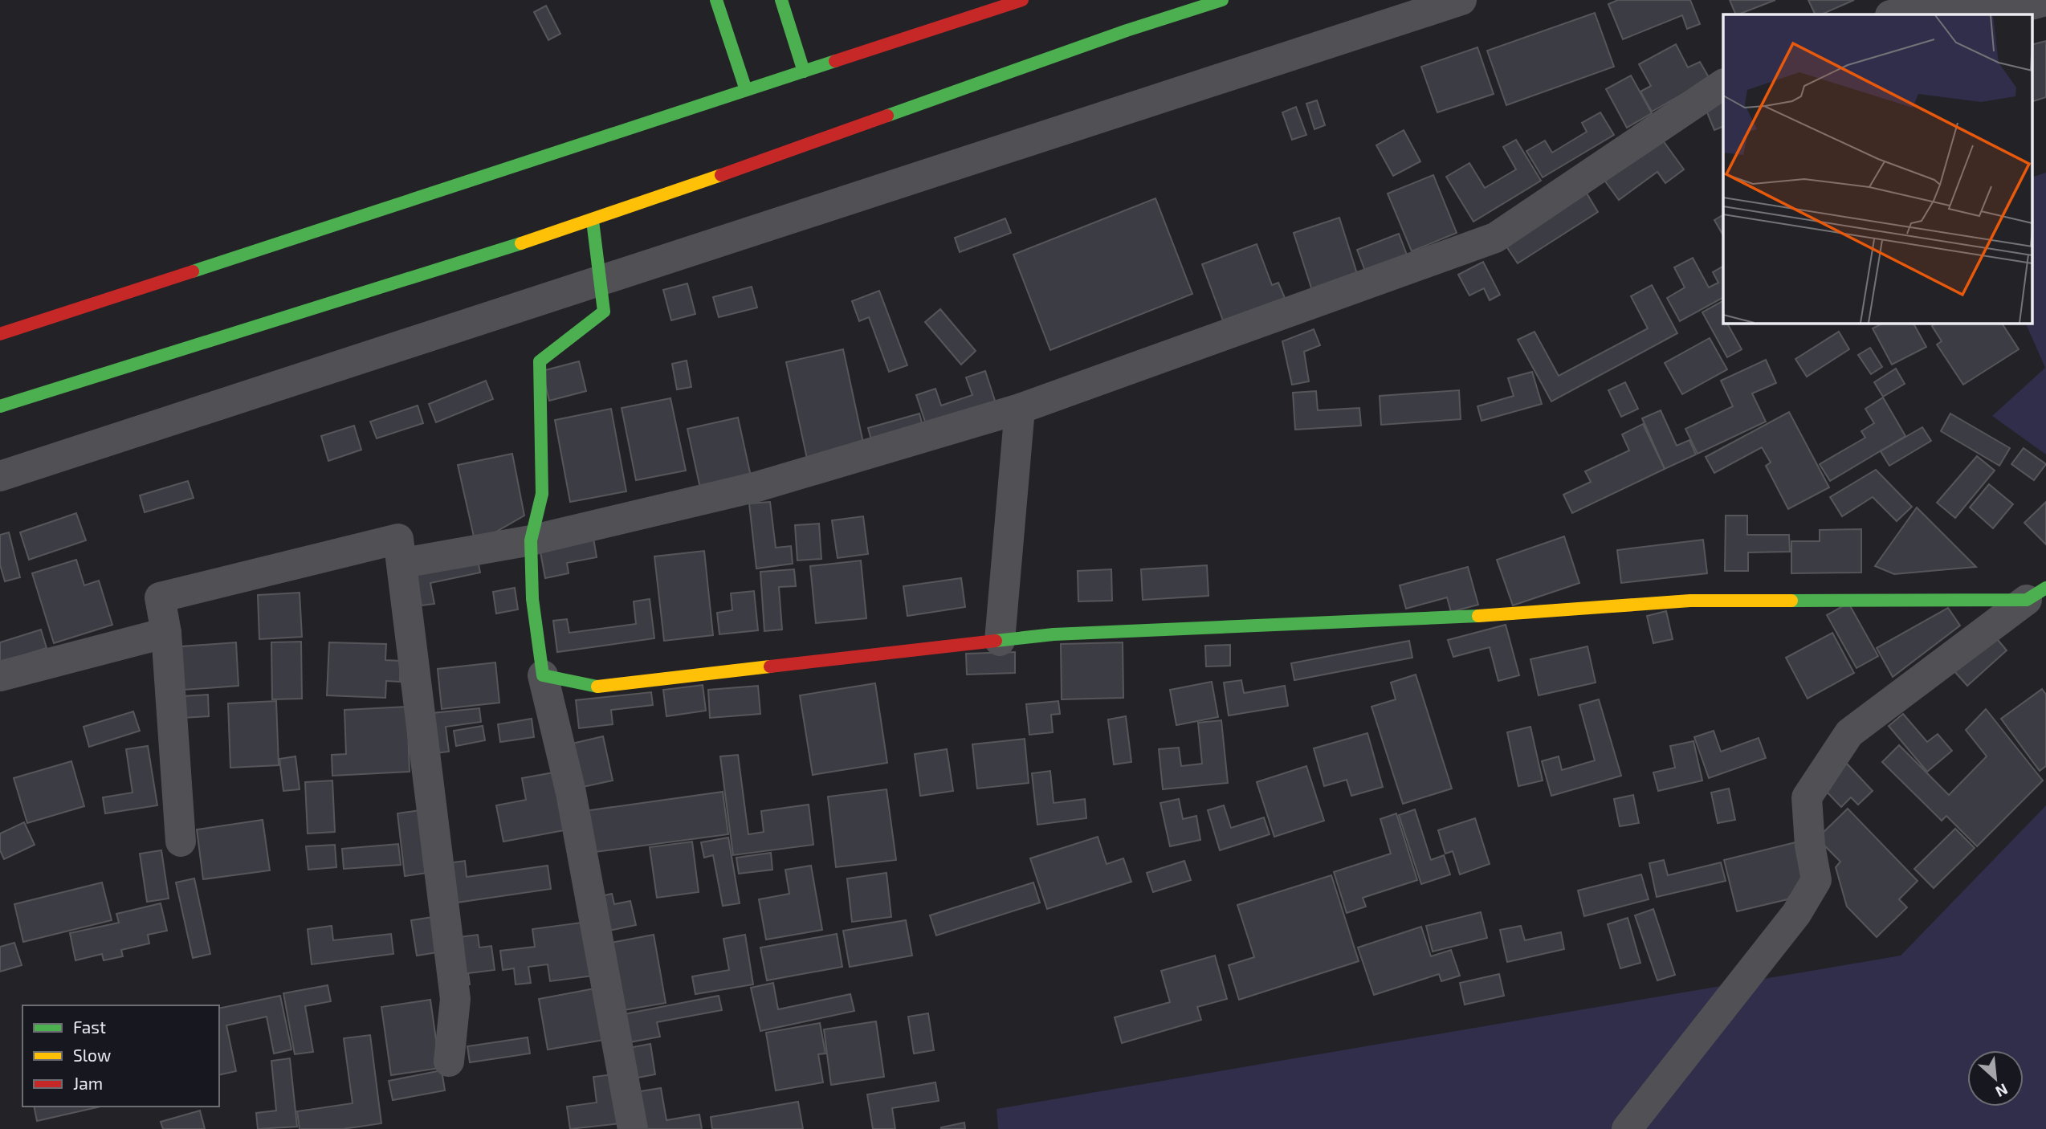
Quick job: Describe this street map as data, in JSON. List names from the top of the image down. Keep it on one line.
{"legend":["Fast","Slow","Jam"],"north":"bottom right"}
